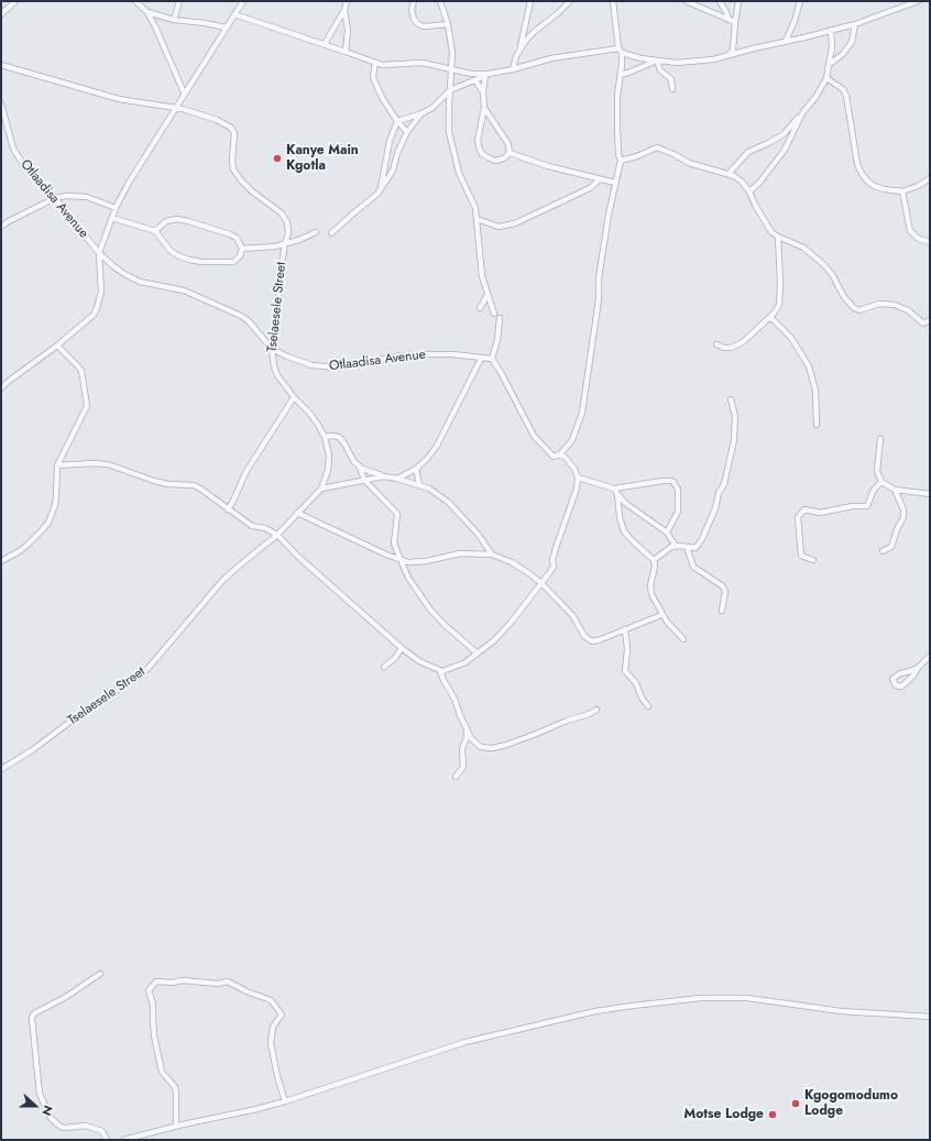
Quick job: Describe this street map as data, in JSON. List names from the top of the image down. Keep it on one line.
{"streets":{"street":["Otlaadisa Avenue","Tselaesele Street"]},"crossings":[["Otlaadisa Avenue","Tselaesele Street"]],"places":["Kanye Main Kgotla","Kgogomodumo Lodge","Motse Lodge"],"north":"right"}
